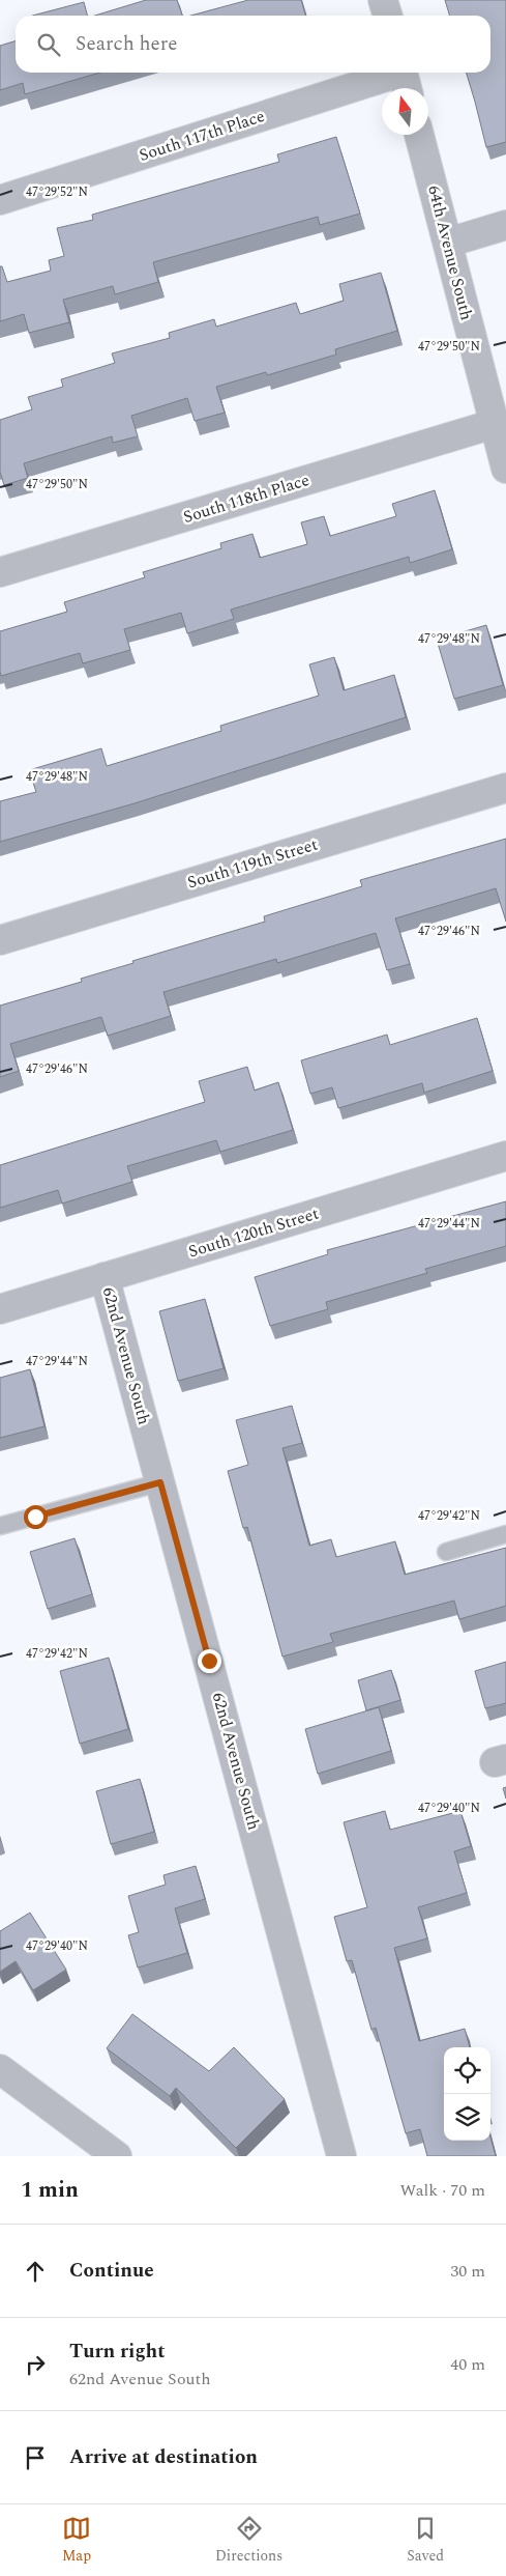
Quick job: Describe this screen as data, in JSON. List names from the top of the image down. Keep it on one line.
{"streets":{"street":["South 117th Place","64th Avenue South","South 118th Place","South 119th Street","South 120th Street","62nd Avenue South"]},"crossings":[["64th Avenue South","South 118th Place"],["South 120th Street","62nd Avenue South"]],"north":"top","page":{"search":"Search here","heading":["1 min","Walk · 70 m"],"list":[["Continue","30 m"],["Turn right","62nd Avenue South","40 m"],"Arrive at destination"],"nav":["Map","Directions","Saved"]},"coordinates":["47°29'52\"N","47°29'50\"N","47°29'48\"N","47°29'46\"N","47°29'44\"N","47°29'42\"N","47°29'40\"N"]}
